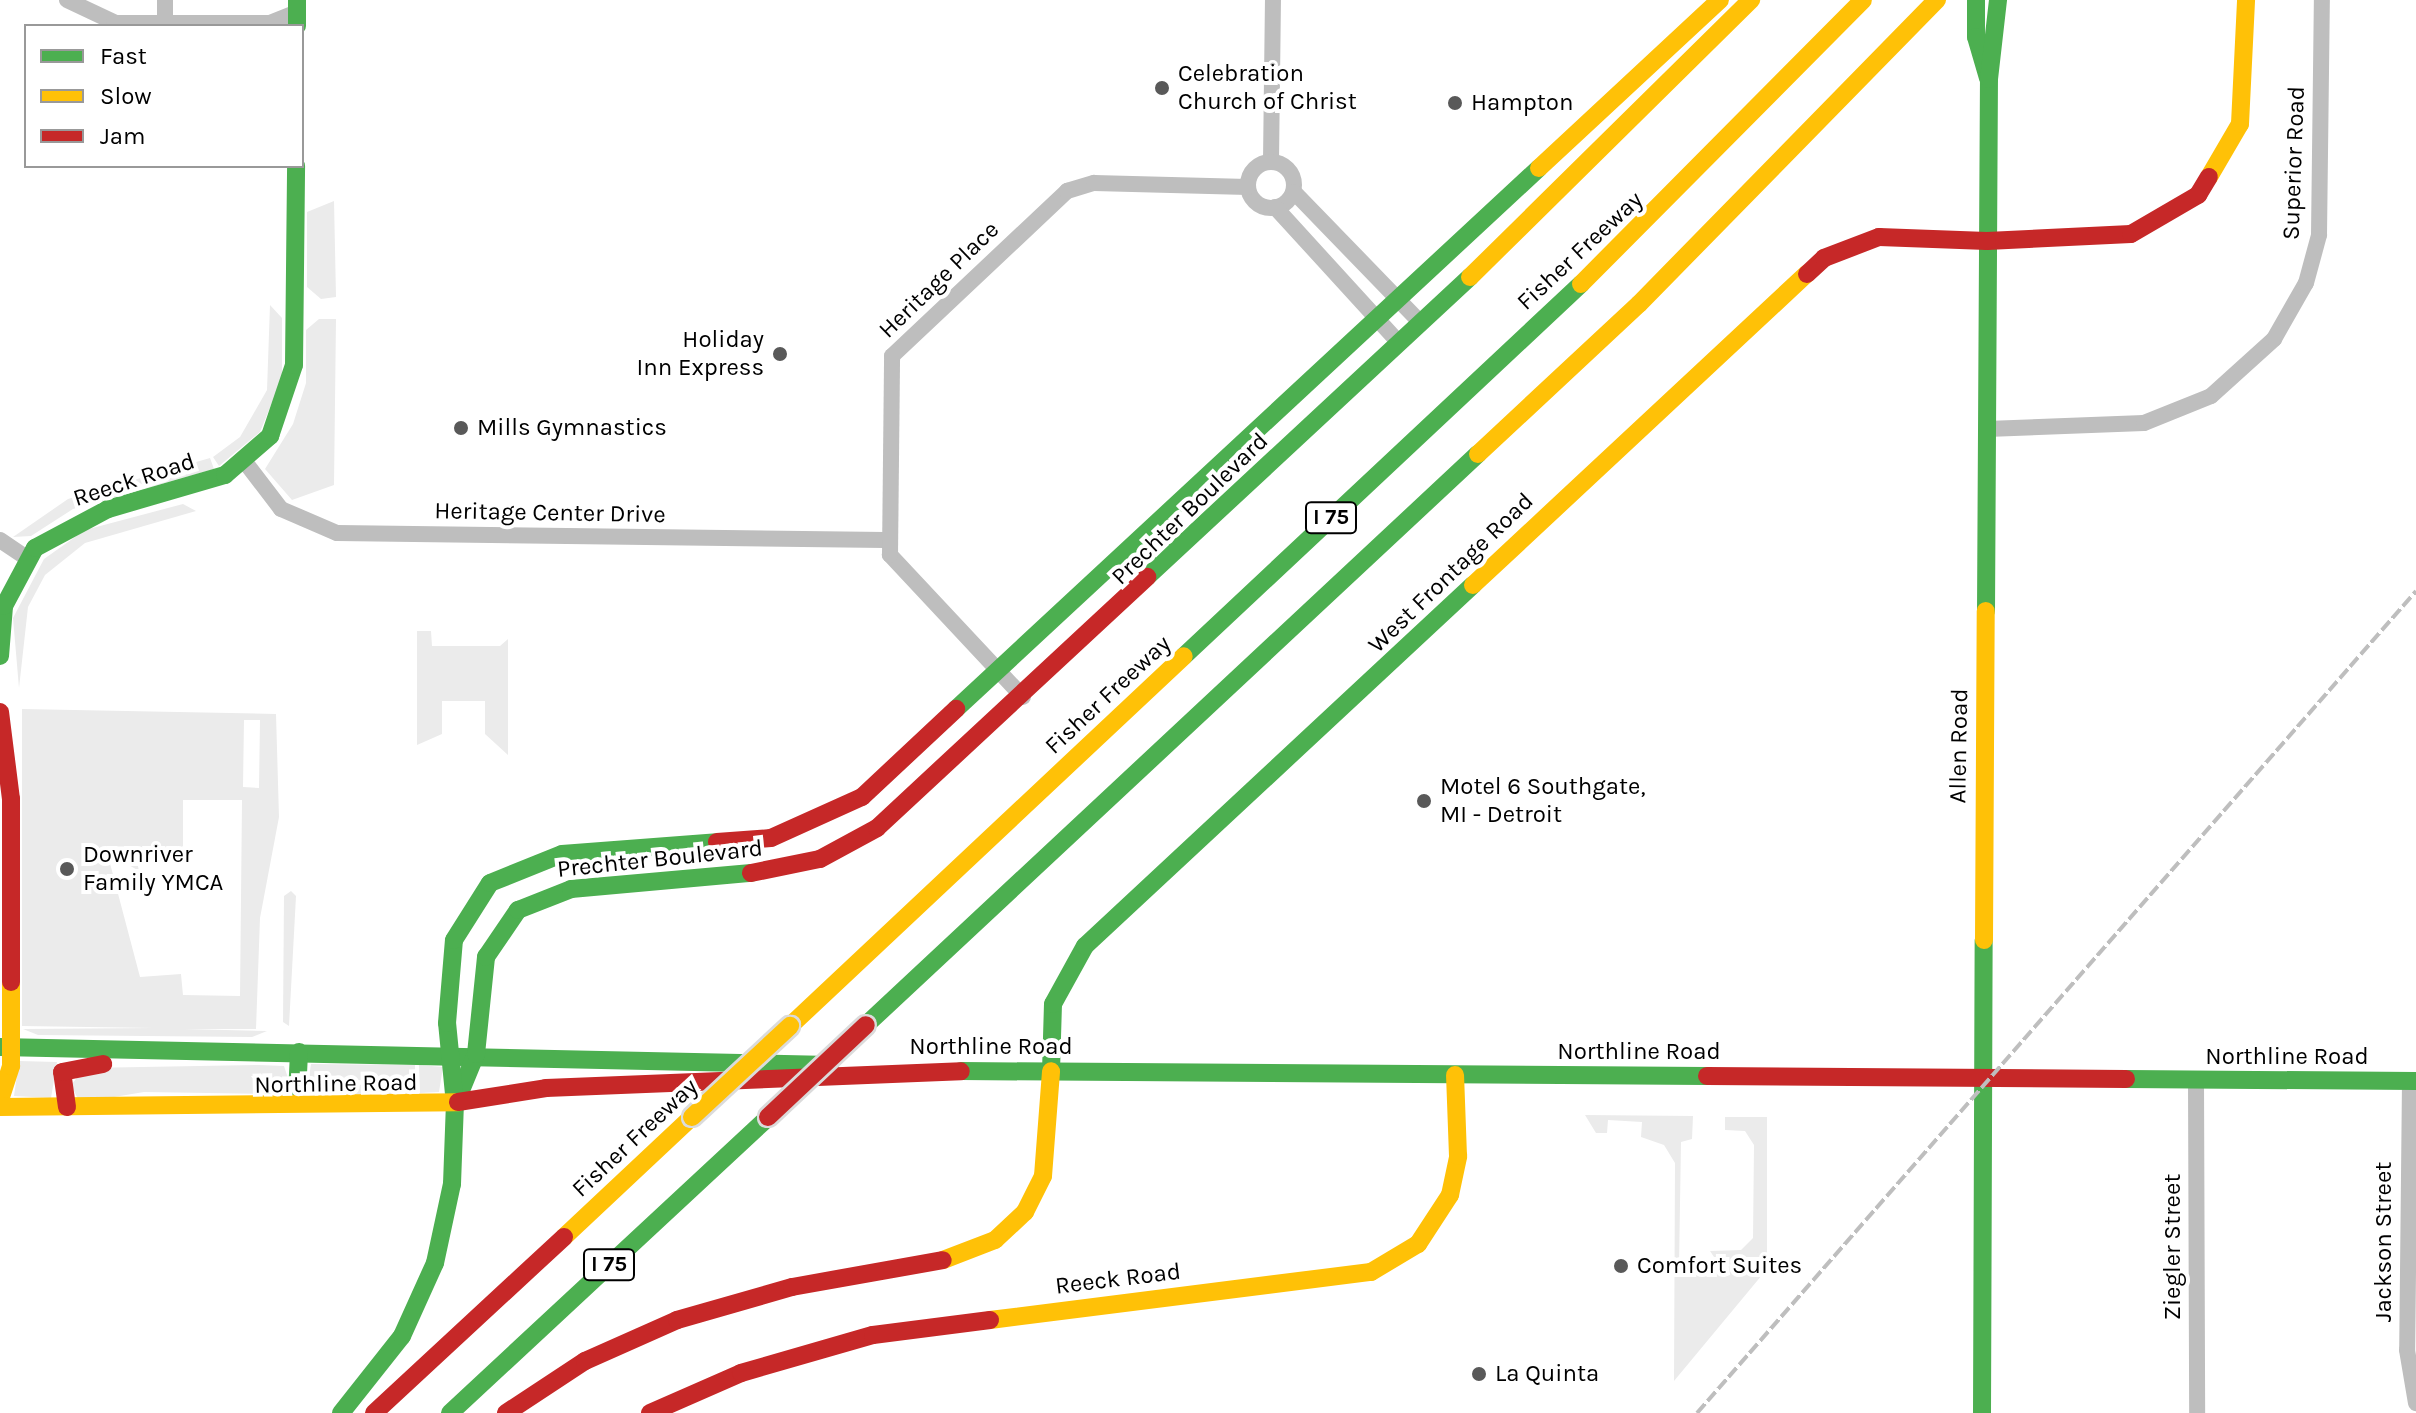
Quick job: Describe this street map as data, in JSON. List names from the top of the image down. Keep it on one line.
{"streets":{"main road":["Fisher Freeway","Reeck Road","Prechter Boulevard","I 75","West Frontage Road","Allen Road","Northline Road"],"street":["Superior Road","Heritage Place","Heritage Center Drive","Jackson Street","Ziegler Street"]},"crossings":[["Superior Road","Allen Road"],["Heritage Place","Heritage Center Drive"],["Reeck Road","Heritage Center Drive"],["Reeck Road","Northline Road"],["Prechter Boulevard","Northline Road"],["West Frontage Road","Allen Road"],["West Frontage Road","Northline Road"],["Allen Road","Northline Road"],["Northline Road","Jackson Street"],["Northline Road","Ziegler Street"]],"places":["Celebration Church of Christ","Hampton","Holiday Inn Express","Mills Gymnastics","Motel 6 Southgate, MI - Detroit","Downriver Family YMCA","Comfort Suites","La Quinta"],"legend":["Fast","Slow","Jam"]}
